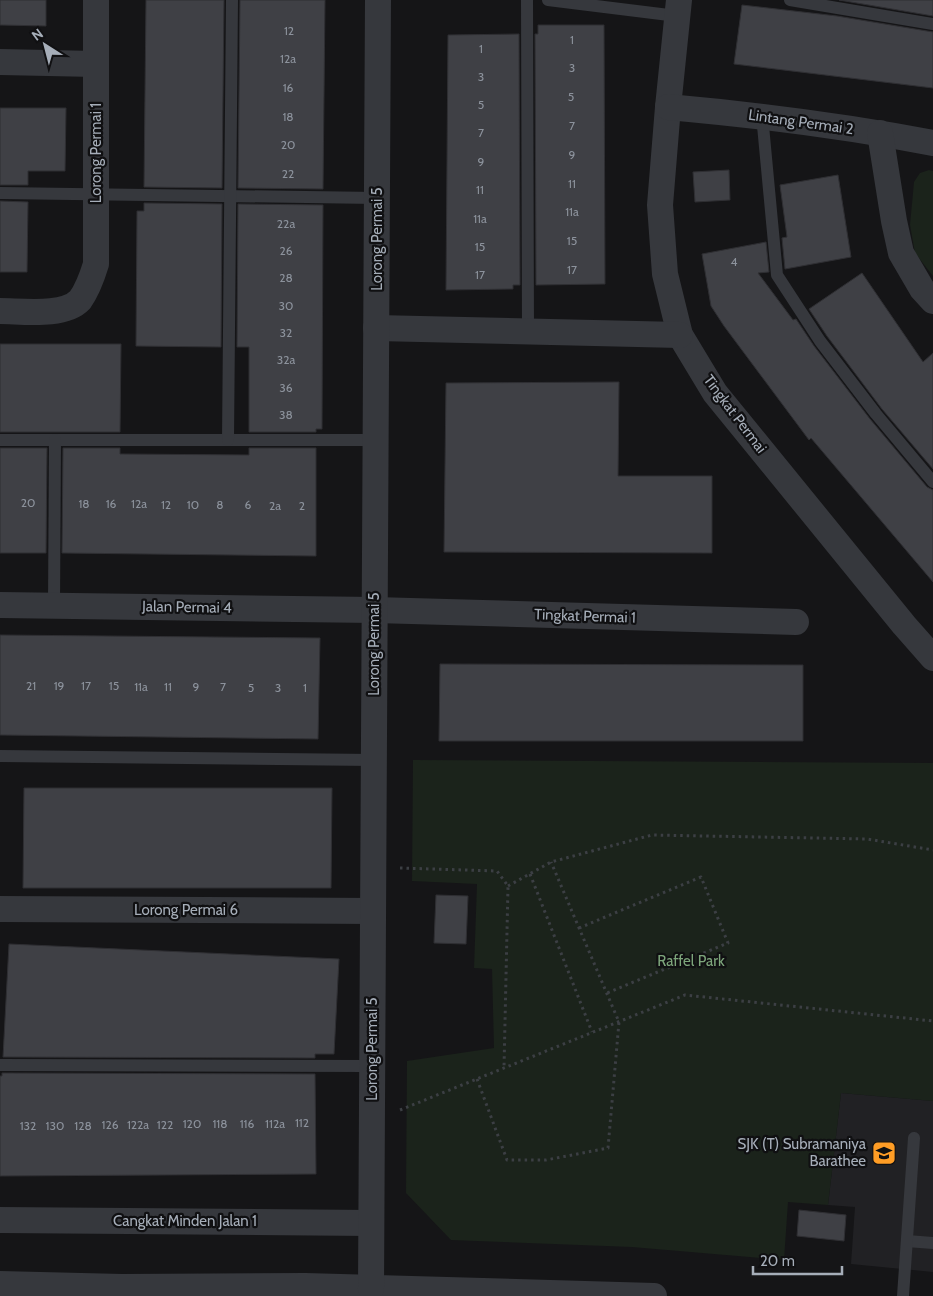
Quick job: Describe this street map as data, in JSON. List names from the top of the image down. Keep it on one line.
{"streets":{"street":["Lintang Permai 2","Lorong Permai 1","Lorong Permai 5","Tingkat Permai","Jalan Permai 4","Tingkat Permai 1","Lorong Permai 6","Cangkat Minden Jalan 1"]},"crossings":[["Lintang Permai 2","Tingkat Permai"],["Lorong Permai 5","Jalan Permai 4"],["Lorong Permai 5","Tingkat Permai 1"],["Lorong Permai 5","Lorong Permai 6"],["Lorong Permai 5","Cangkat Minden Jalan 1"],["Jalan Permai 4","Tingkat Permai 1"]],"parks":["Raffel Park"],"places":{"school or university":["SJK (T) Subramaniya Barathee"]},"house_numbers":["12","1","1","12a","3","3","16","5","5","18","7","7","20","9","9","22","11","11","11a","11a","22a","15","15","26","4","17","17","28","30","32","32a","36","38","20","18","16","12a","12","10","8","6","2a","2","21","19","17","15","11a","11","9","7","5","3","1","112","120","118","116","112a","126","122a","122","132","130","128"],"scale_bar":"20 m","north":"top left"}
